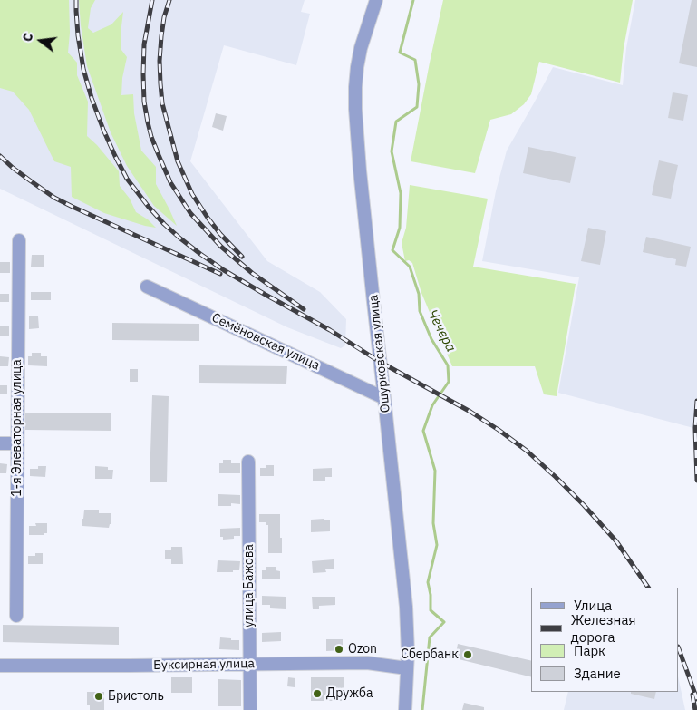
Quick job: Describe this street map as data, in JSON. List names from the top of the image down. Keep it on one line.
{"streets":{"street":["Семёновская улица","Ошурковская улица","1-я Элеваторная улица","улица Бажова","Буксирная улица"]},"crossings":[["Семёновская улица","Ошурковская улица"],["Ошурковская улица","Буксирная улица"],["улица Бажова","Буксирная улица"]],"water":["Чечера"],"places":["Ozon","Сбербанк","Дружба","Бристоль"],"legend":["Улица","Железная дорога","Парк","Здание"],"north":"left"}
